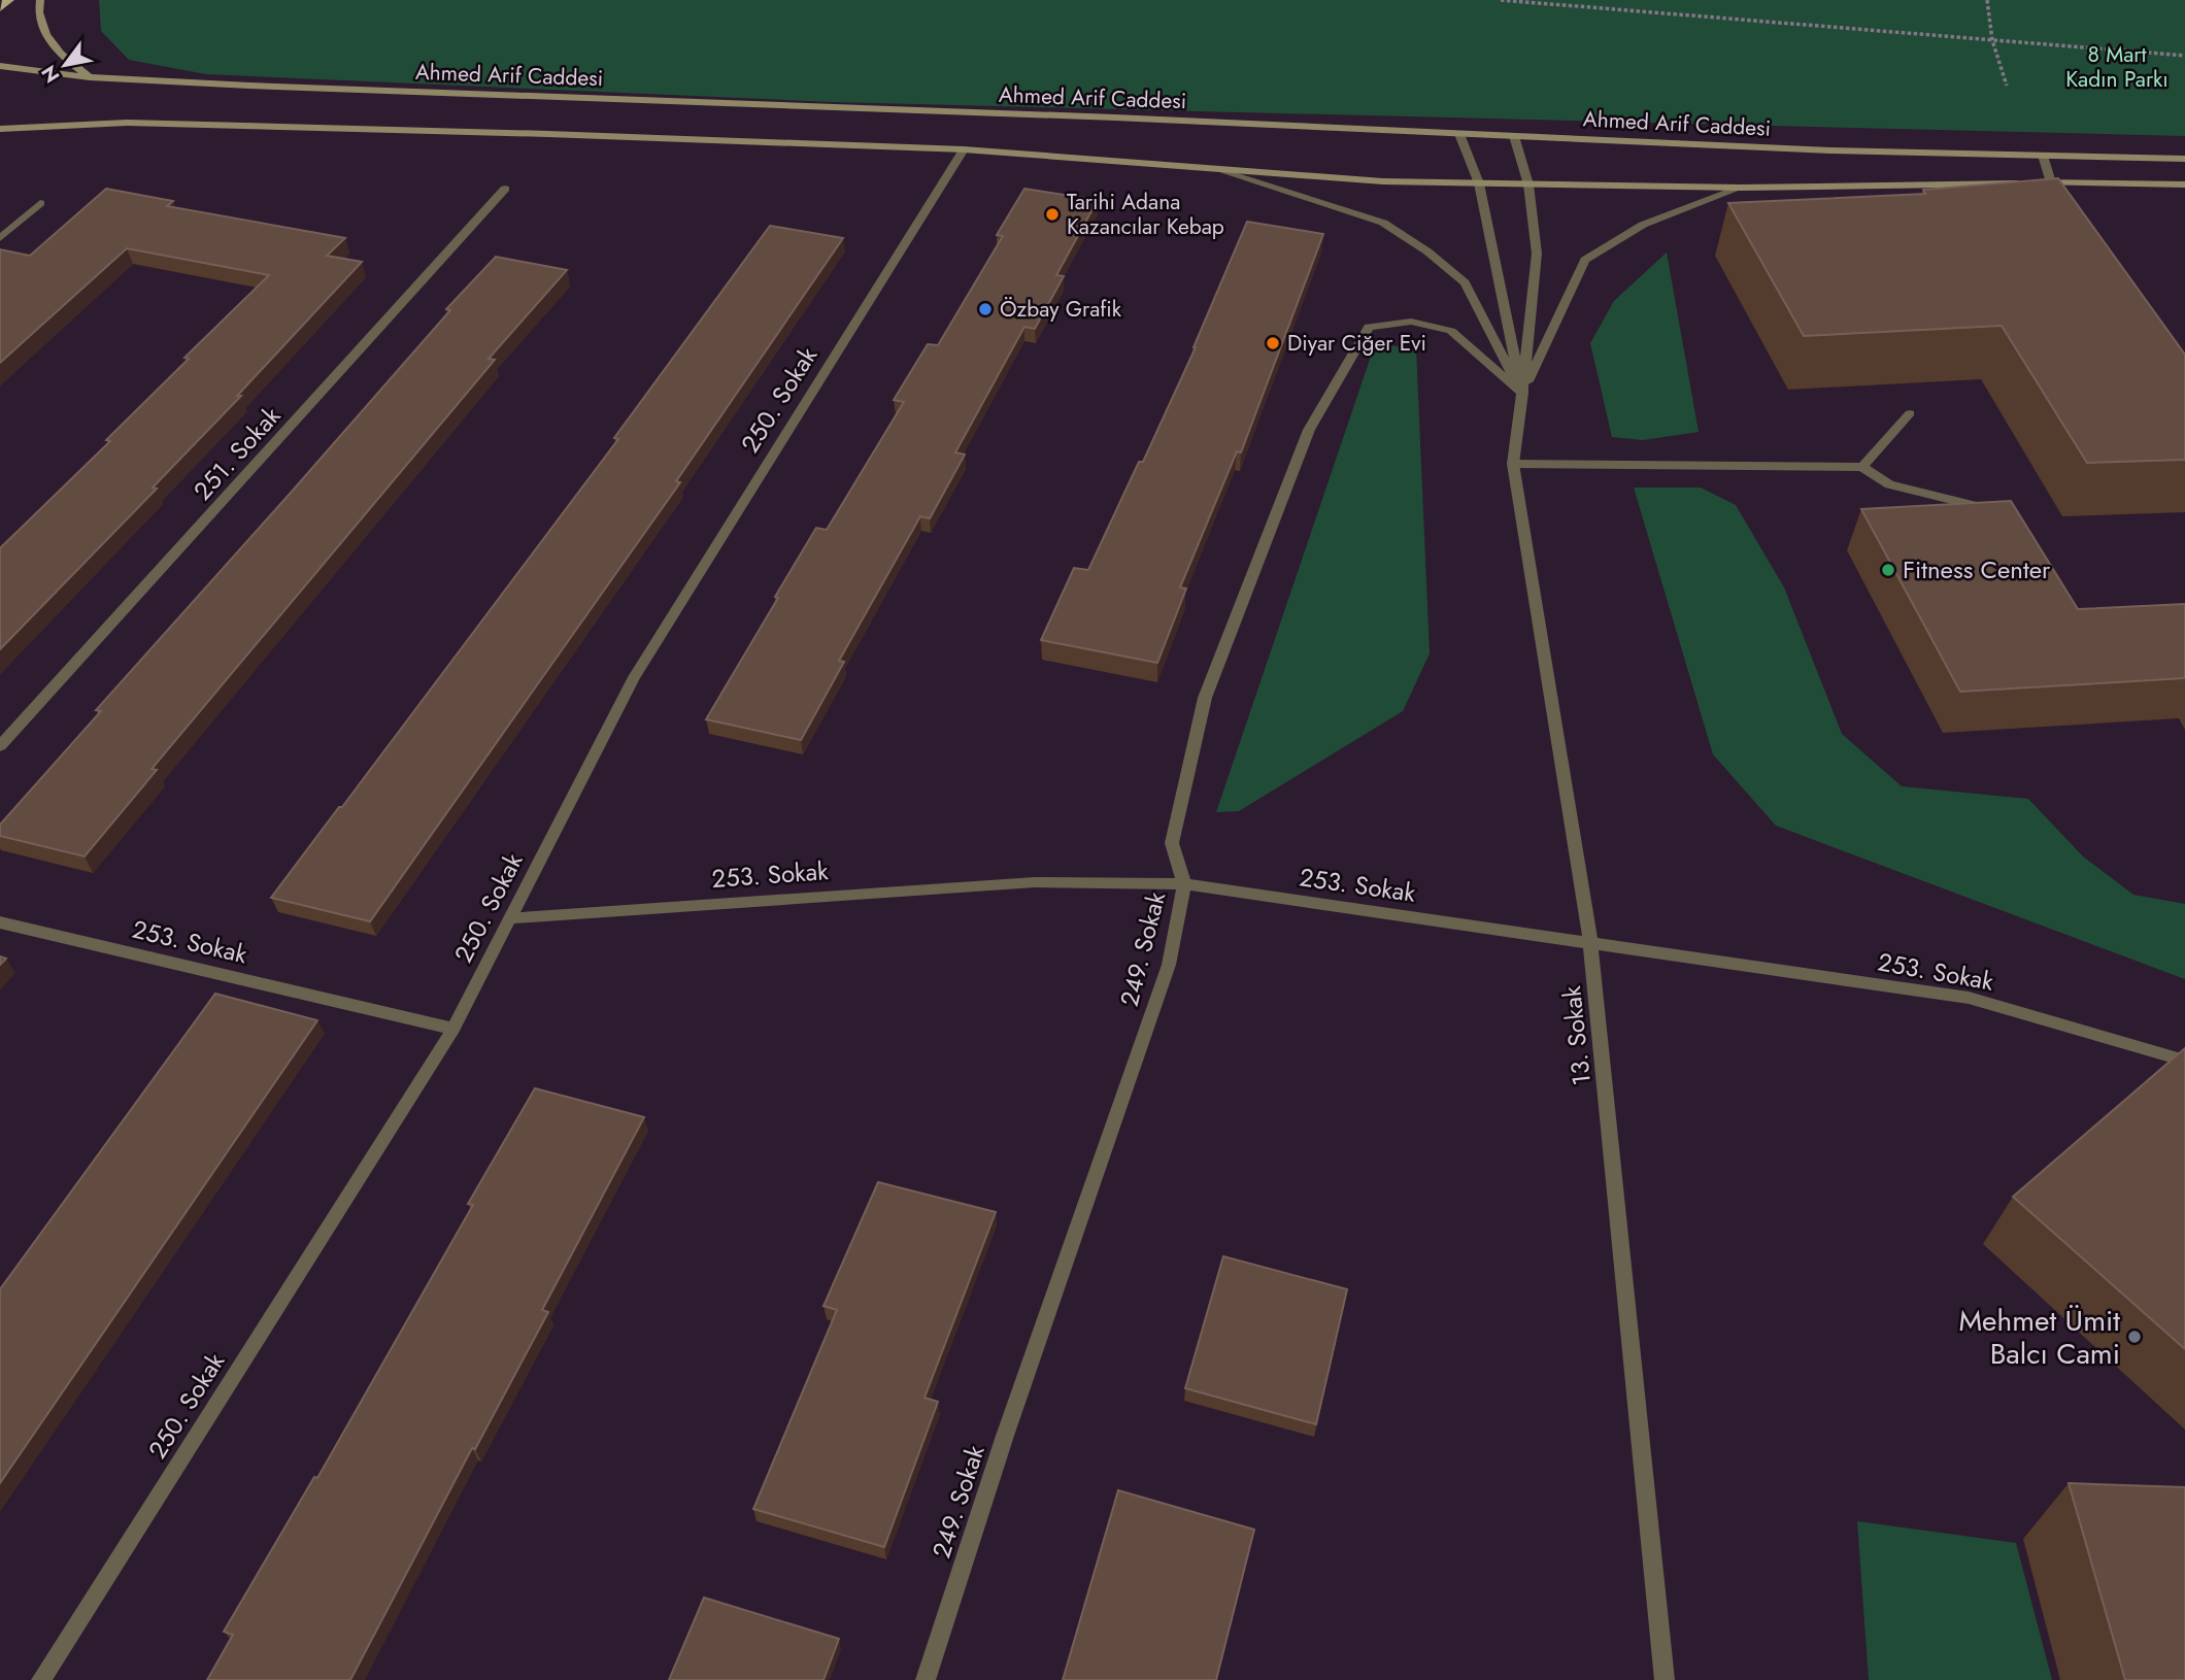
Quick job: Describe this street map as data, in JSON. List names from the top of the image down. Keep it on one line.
{"streets":{"main road":["Ahmed Arif Caddesi"],"street":["250. Sokak","251. Sokak","253. Sokak","249. Sokak","13. Sokak"]},"crossings":[["Ahmed Arif Caddesi","13. Sokak"],["250. Sokak","253. Sokak"],["253. Sokak","249. Sokak"],["253. Sokak","13. Sokak"],["249. Sokak","13. Sokak"]],"parks":["8 Mart Kadın Parkı"],"places":["Tarihi Adana Kazancılar Kebap","Özbay Grafik","Diyar Ciğer Evi","Fitness Center","Mehmet Ümit Balcı Cami"],"north":"bottom left"}
